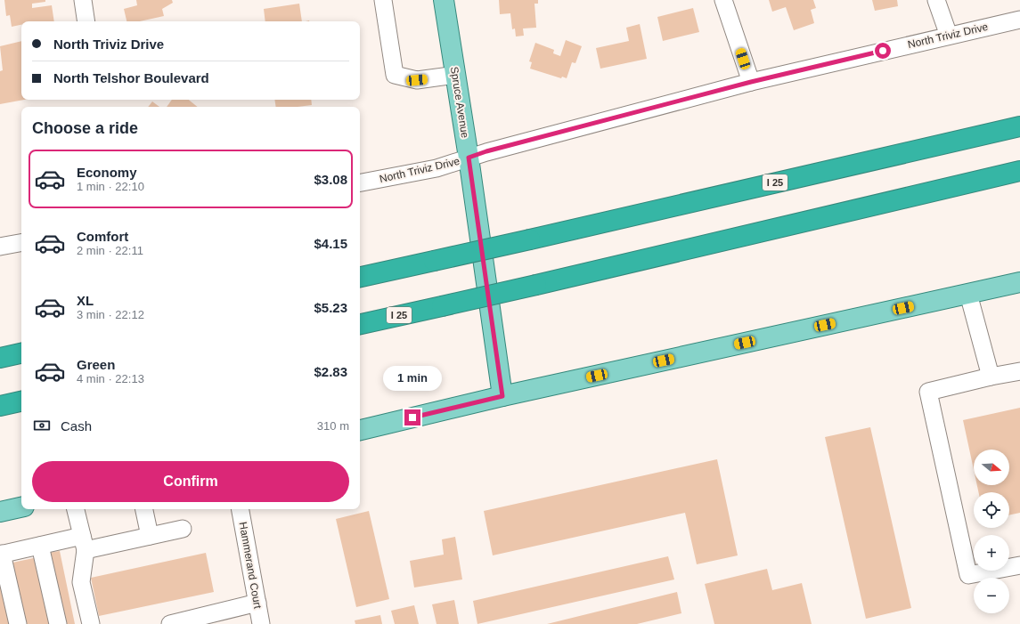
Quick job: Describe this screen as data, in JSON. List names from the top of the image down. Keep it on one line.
{"streets":{"highway":["I 25"],"main road":["Spruce Avenue"],"street":["North Triviz Drive","Hammerand Court"]},"crossings":[["North Triviz Drive","Spruce Avenue"]],"north":"right","page":{"banner":["North Triviz Drive","North Telshor Boulevard"],"heading":"Choose a ride","list":[{"name":"Economy","note":"1 min · 22:10","value":"$3.08"},{"name":"Comfort","note":"2 min · 22:11","value":"$4.15"},{"name":"XL","note":"3 min · 22:12","value":"$5.23"},{"name":"Green","note":"4 min · 22:13","value":"$2.83"}],"bubble":"1 min","pay":["Cash","310 m"],"map_buttons":["+","−"],"buttons":"Confirm"}}
